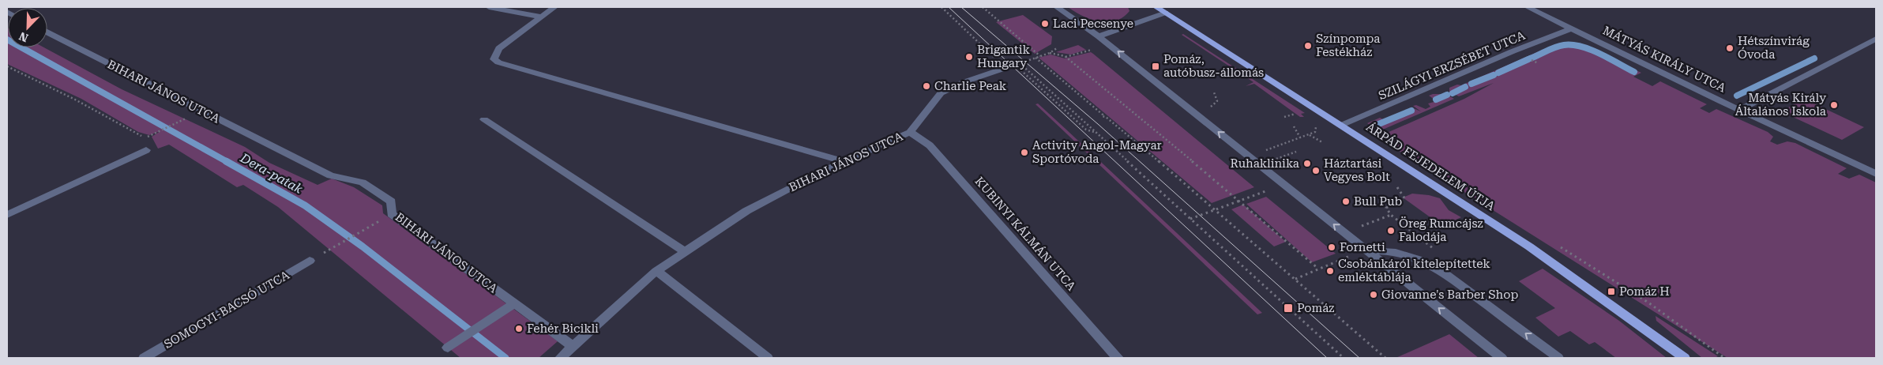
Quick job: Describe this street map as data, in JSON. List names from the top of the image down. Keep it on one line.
{"streets":{"main road":["ÁRPÁD FEJEDELEM ÚTJA"],"street":["MÁTYÁS KIRÁLY UTCA","SZILÁGYI ERZSÉBET UTCA","BIHARI JÁNOS UTCA","KUBINYI KÁLMÁN UTCA","SOMOGYI-BACSÓ UTCA"]},"crossings":[["MÁTYÁS KIRÁLY UTCA","SZILÁGYI ERZSÉBET UTCA"],["SZILÁGYI ERZSÉBET UTCA","ÁRPÁD FEJEDELEM ÚTJA"],["BIHARI JÁNOS UTCA","KUBINYI KÁLMÁN UTCA"]],"water":["Dera-patak"],"places":{"other":["Laci Pecsenye","Színpompa Festékház","Hétszínvirág Óvoda","Brigantik Hungary","Charlie Peak","Mátyás Király Általános Iskola","Activity Angol-Magyar Sportóvoda","Ruhaklinika","Háztartási Vegyes Bolt","Bull Pub","Öreg Rumcájsz Falodája","Fornetti","Csobánkáról kitelepítettek emléktáblája","Giovanne's Barber Shop","Fehér Bicikli"],"transit":["Pomáz, autóbusz-állomás","Pomáz H","Pomáz"]},"north":"bottom left"}
